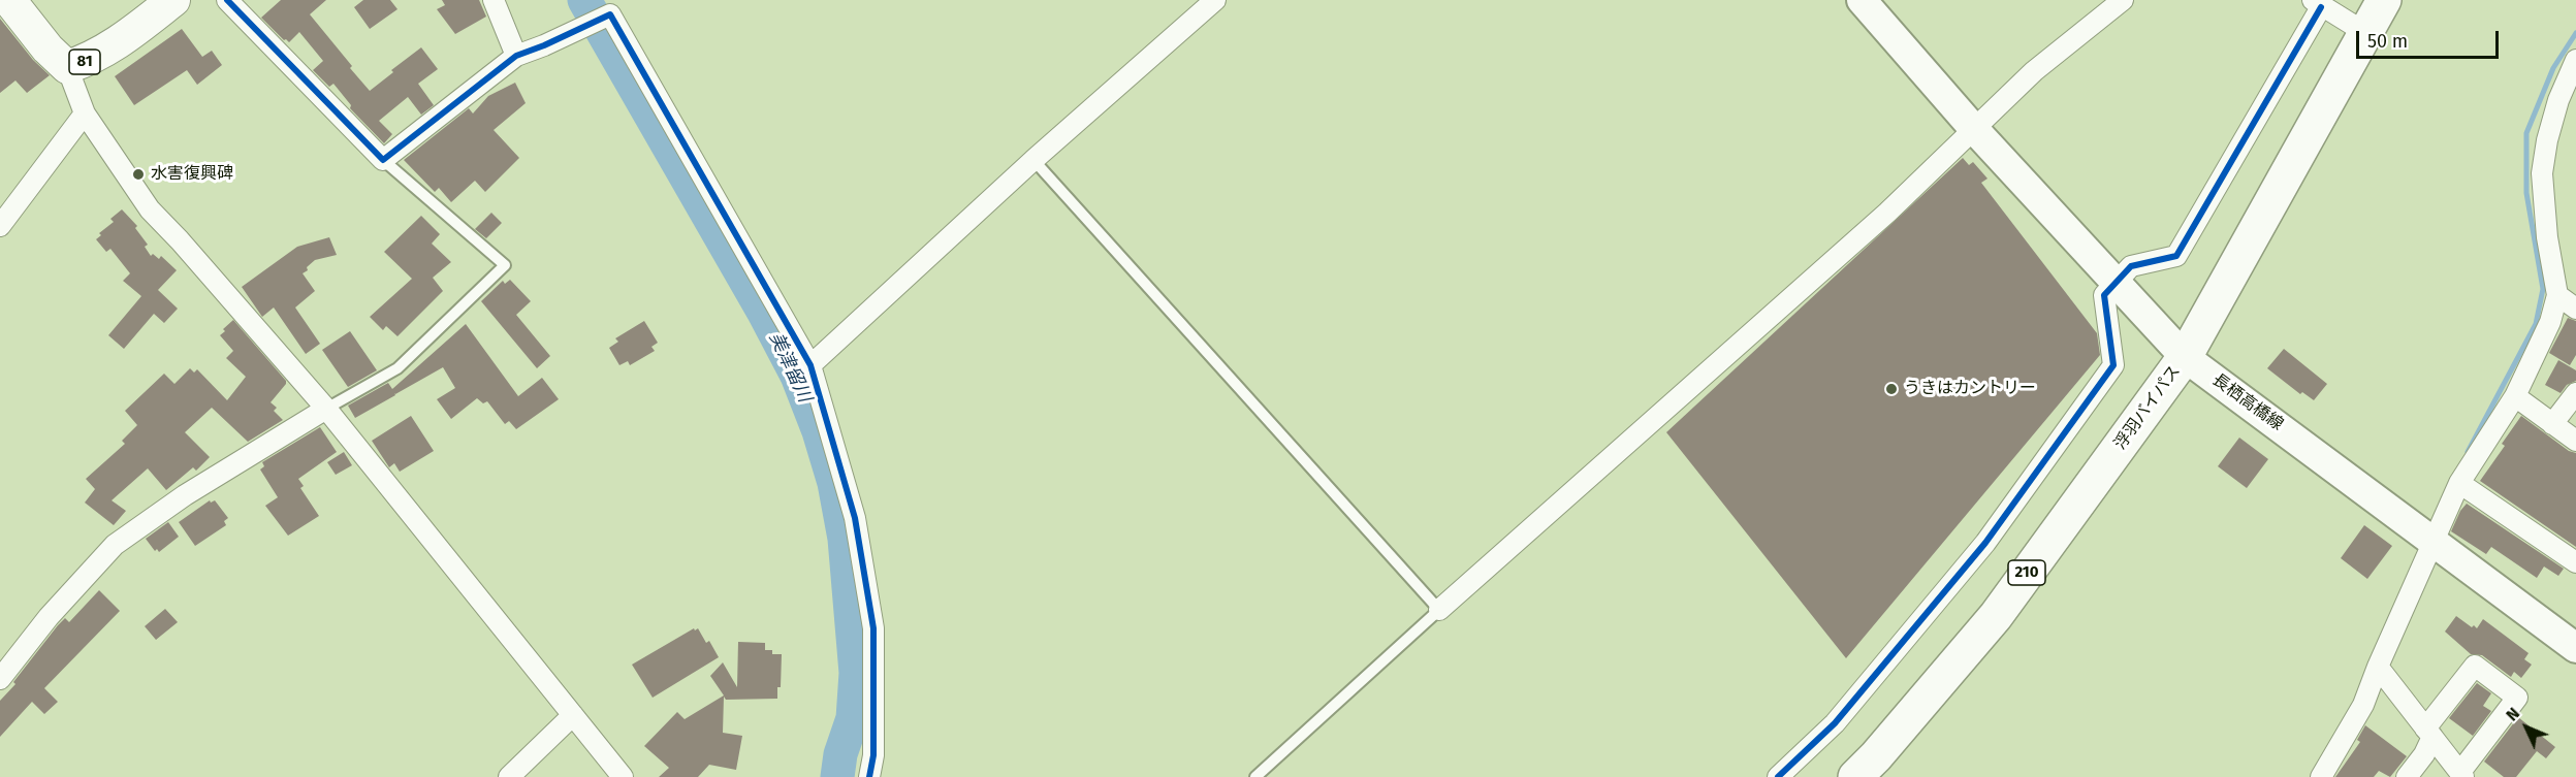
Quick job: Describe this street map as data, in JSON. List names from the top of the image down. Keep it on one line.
{"streets":{"highway":["浮羽バイパス","210"],"main road":["81","長栖高橋線"]},"crossings":[["長栖高橋線","浮羽バイパス"]],"water":["美津留川"],"places":["水害復興碑","うきはカントリー"],"scale_bar":"50 m","north":"top left"}
